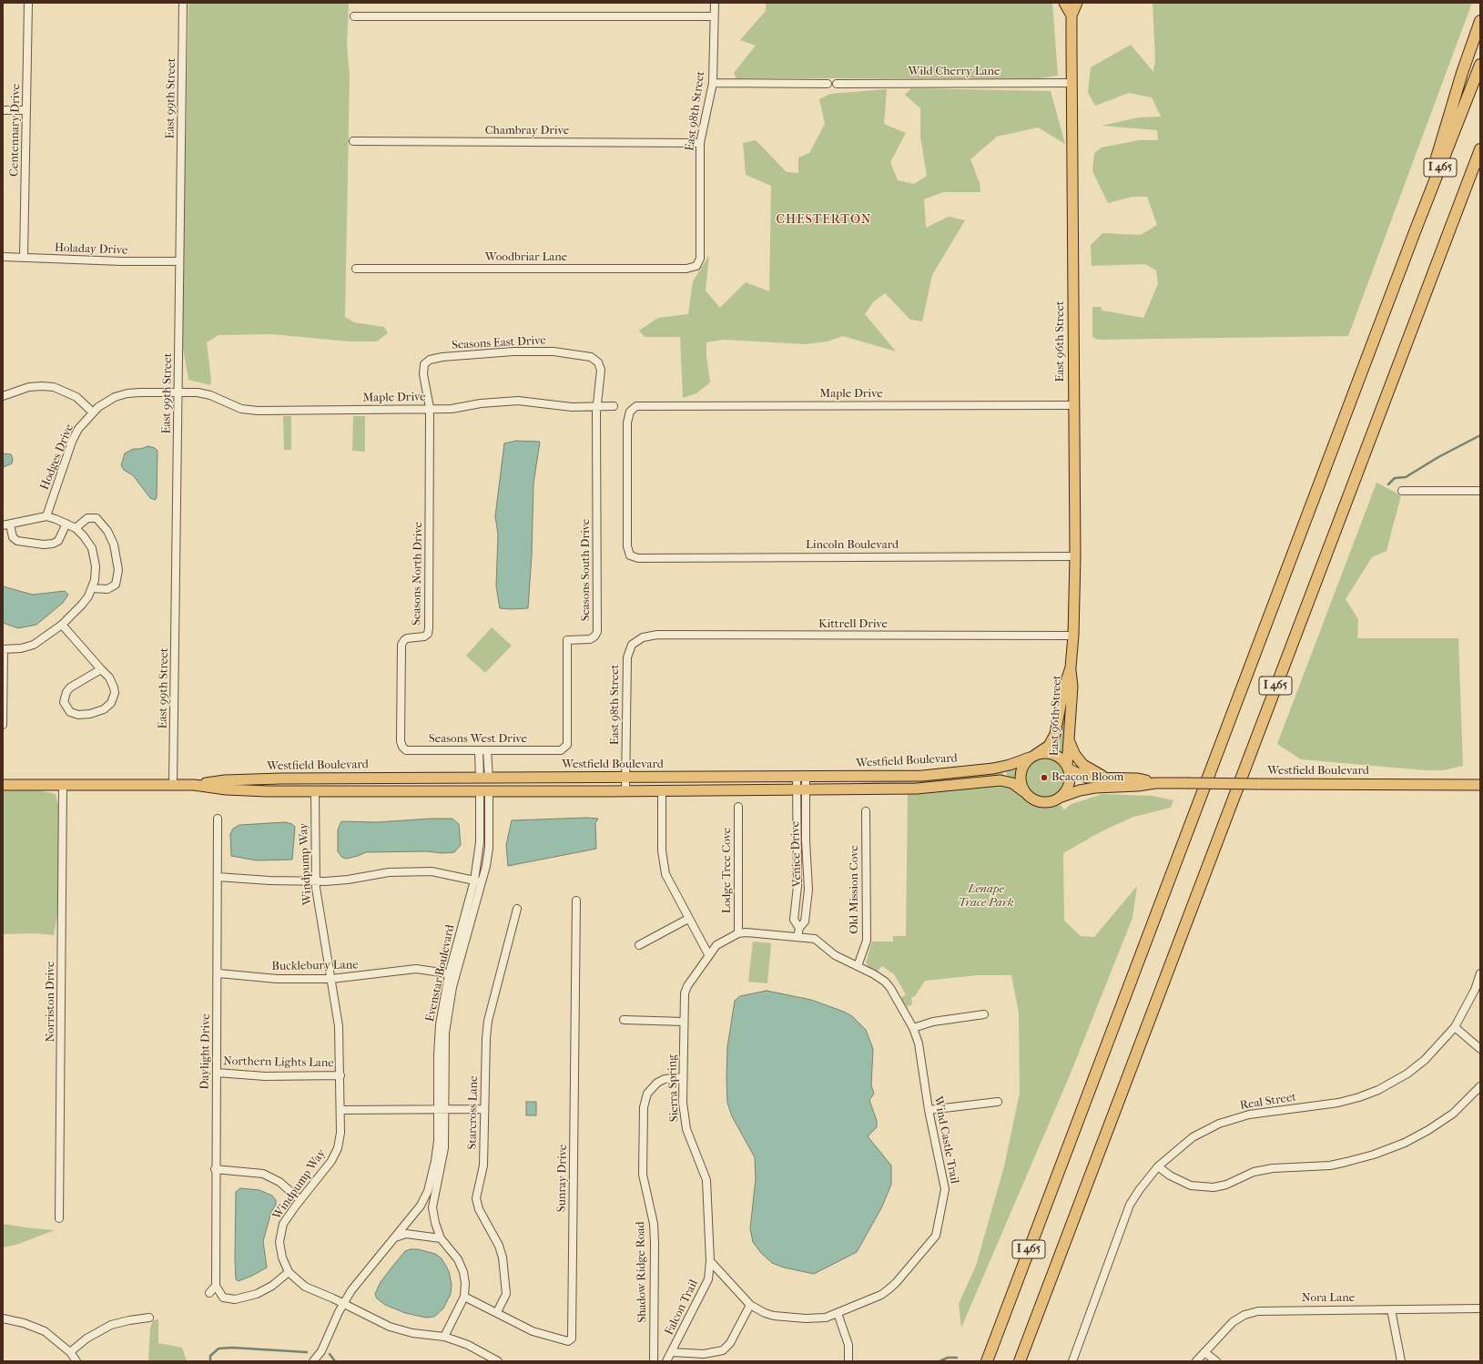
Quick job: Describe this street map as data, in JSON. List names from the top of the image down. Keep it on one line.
{"streets":{"highway":["I 465"],"main road":["East 96th Street","Westfield Boulevard"],"street":["Wild Cherry Lane","East 99th Street","East 98th Street","Centennary Drive","Chambray Drive","Holaday Drive","Woodbriar Lane","Seasons East Drive","Maple Drive","Hodges Drive","Lincoln Boulevard","Seasons South Drive","Seasons North Drive","Kittrell Drive","Seasons West Drive","Venice Drive","Windpump Way","Lodge Tree Cove","Old Mission Cove","Bucklebury Lane","Evenstar Boulevard","Norriston Drive","Daylight Drive","Northern Lights Lane","Sierra Spring","Real Street","Starcross Lane","Wind Castle Trail","Sunray Drive","Shadow Ridge Road","Nora Lane","Falcon Trail"]},"crossings":[["Wild Cherry Lane","East 96th Street"],["East 99th Street","Holaday Drive"],["East 99th Street","Maple Drive"],["East 99th Street","Hodges Drive"],["East 99th Street","Westfield Boulevard"],["East 98th Street","Chambray Drive"],["East 98th Street","Woodbriar Lane"],["East 98th Street","Kittrell Drive"],["East 98th Street","Westfield Boulevard"],["Centennary Drive","Holaday Drive"],["East 96th Street","Maple Drive"],["East 96th Street","Lincoln Boulevard"],["East 96th Street","Kittrell Drive"],["East 96th Street","Westfield Boulevard"],["Seasons East Drive","Maple Drive"],["Seasons East Drive","Seasons South Drive"],["Seasons East Drive","Seasons North Drive"],["Maple Drive","Hodges Drive"],["Maple Drive","Lincoln Boulevard"],["Maple Drive","Seasons South Drive"],["Maple Drive","Seasons North Drive"],["Seasons South Drive","Seasons West Drive"],["Seasons North Drive","Seasons West Drive"],["Westfield Boulevard","Venice Drive"],["Westfield Boulevard","Windpump Way"],["Westfield Boulevard","Evenstar Boulevard"],["Westfield Boulevard","Norriston Drive"],["Venice Drive","Sierra Spring"],["Venice Drive","Wind Castle Trail"],["Windpump Way","Bucklebury Lane"],["Windpump Way","Evenstar Boulevard"],["Windpump Way","Northern Lights Lane"],["Windpump Way","Sunray Drive"],["Lodge Tree Cove","Sierra Spring"],["Old Mission Cove","Wind Castle Trail"],["Bucklebury Lane","Evenstar Boulevard"],["Bucklebury Lane","Daylight Drive"],["Evenstar Boulevard","Sunray Drive"],["Daylight Drive","Northern Lights Lane"],["Sierra Spring","Wind Castle Trail"],["Sierra Spring","Shadow Ridge Road"],["Sierra Spring","Falcon Trail"],["Starcross Lane","Sunray Drive"]],"districts":["CHESTERTON"],"parks":["Lenape Trace Park"],"places":["Beacon Bloom"]}
